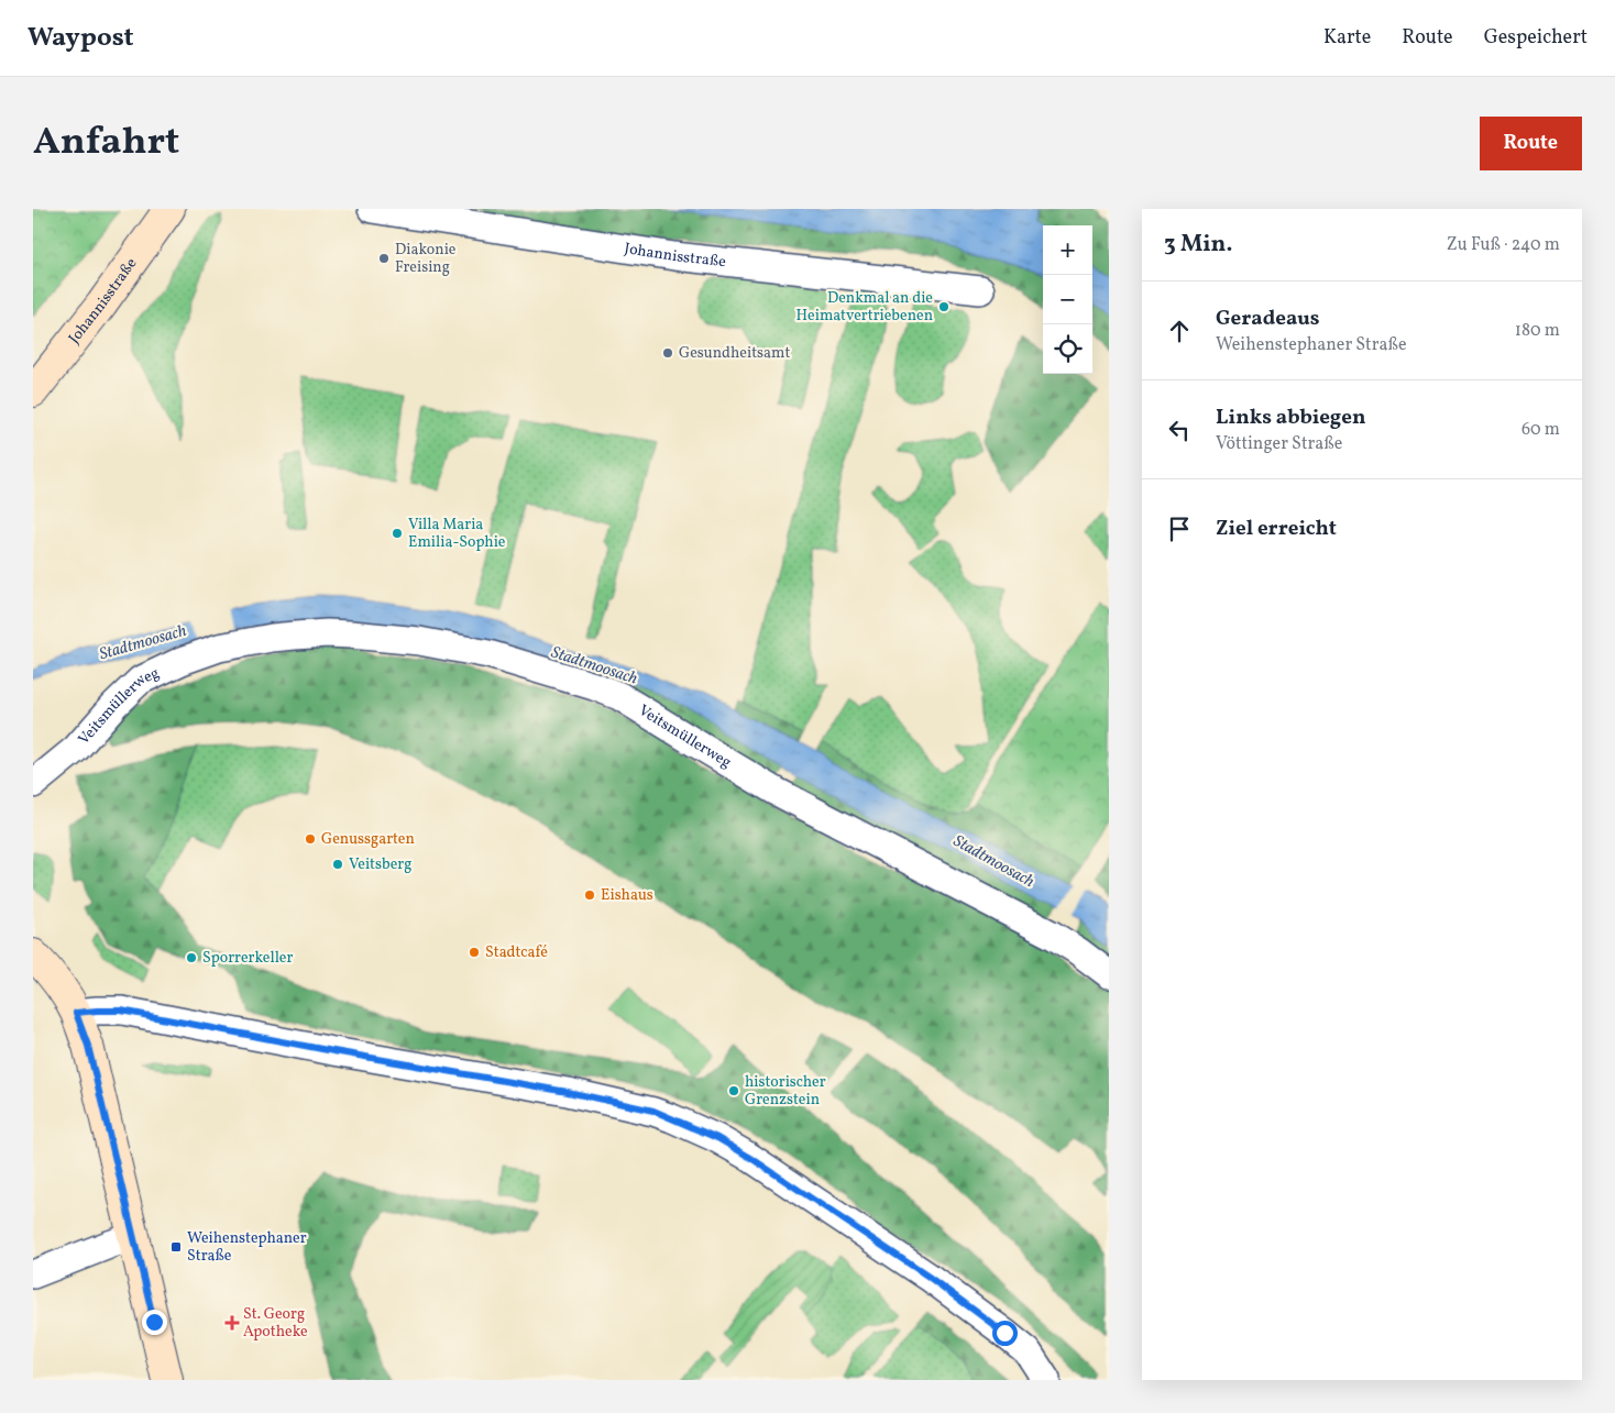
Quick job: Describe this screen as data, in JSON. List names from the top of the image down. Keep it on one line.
{"streets":{"main road":["Johannisstraße"],"street":["Veitsmüllerweg"]},"water":["Stadtmoosach"],"places":{"other":["Diakonie Freising","Denkmal an die Heimatvertriebenen","Gesundheitsamt","Villa Maria Emilia-Sophie","Genussgarten","Veitsberg","Eishaus","Stadtcafé","Sporrerkeller","historischer Grenzstein"],"transit":["Weihenstephaner Straße"],"health":["St. Georg Apotheke"]},"page":{"header":"Waypost","nav":["Karte","Route","Gespeichert"],"title":"Anfahrt","buttons":"Route","heading":["3 Min.","Zu Fuß · 240 m"],"map_buttons":["+","−"],"list":[["Geradeaus","Weihenstephaner Straße","180 m"],["Links abbiegen","Vöttinger Straße","60 m"],"Ziel erreicht"]}}
